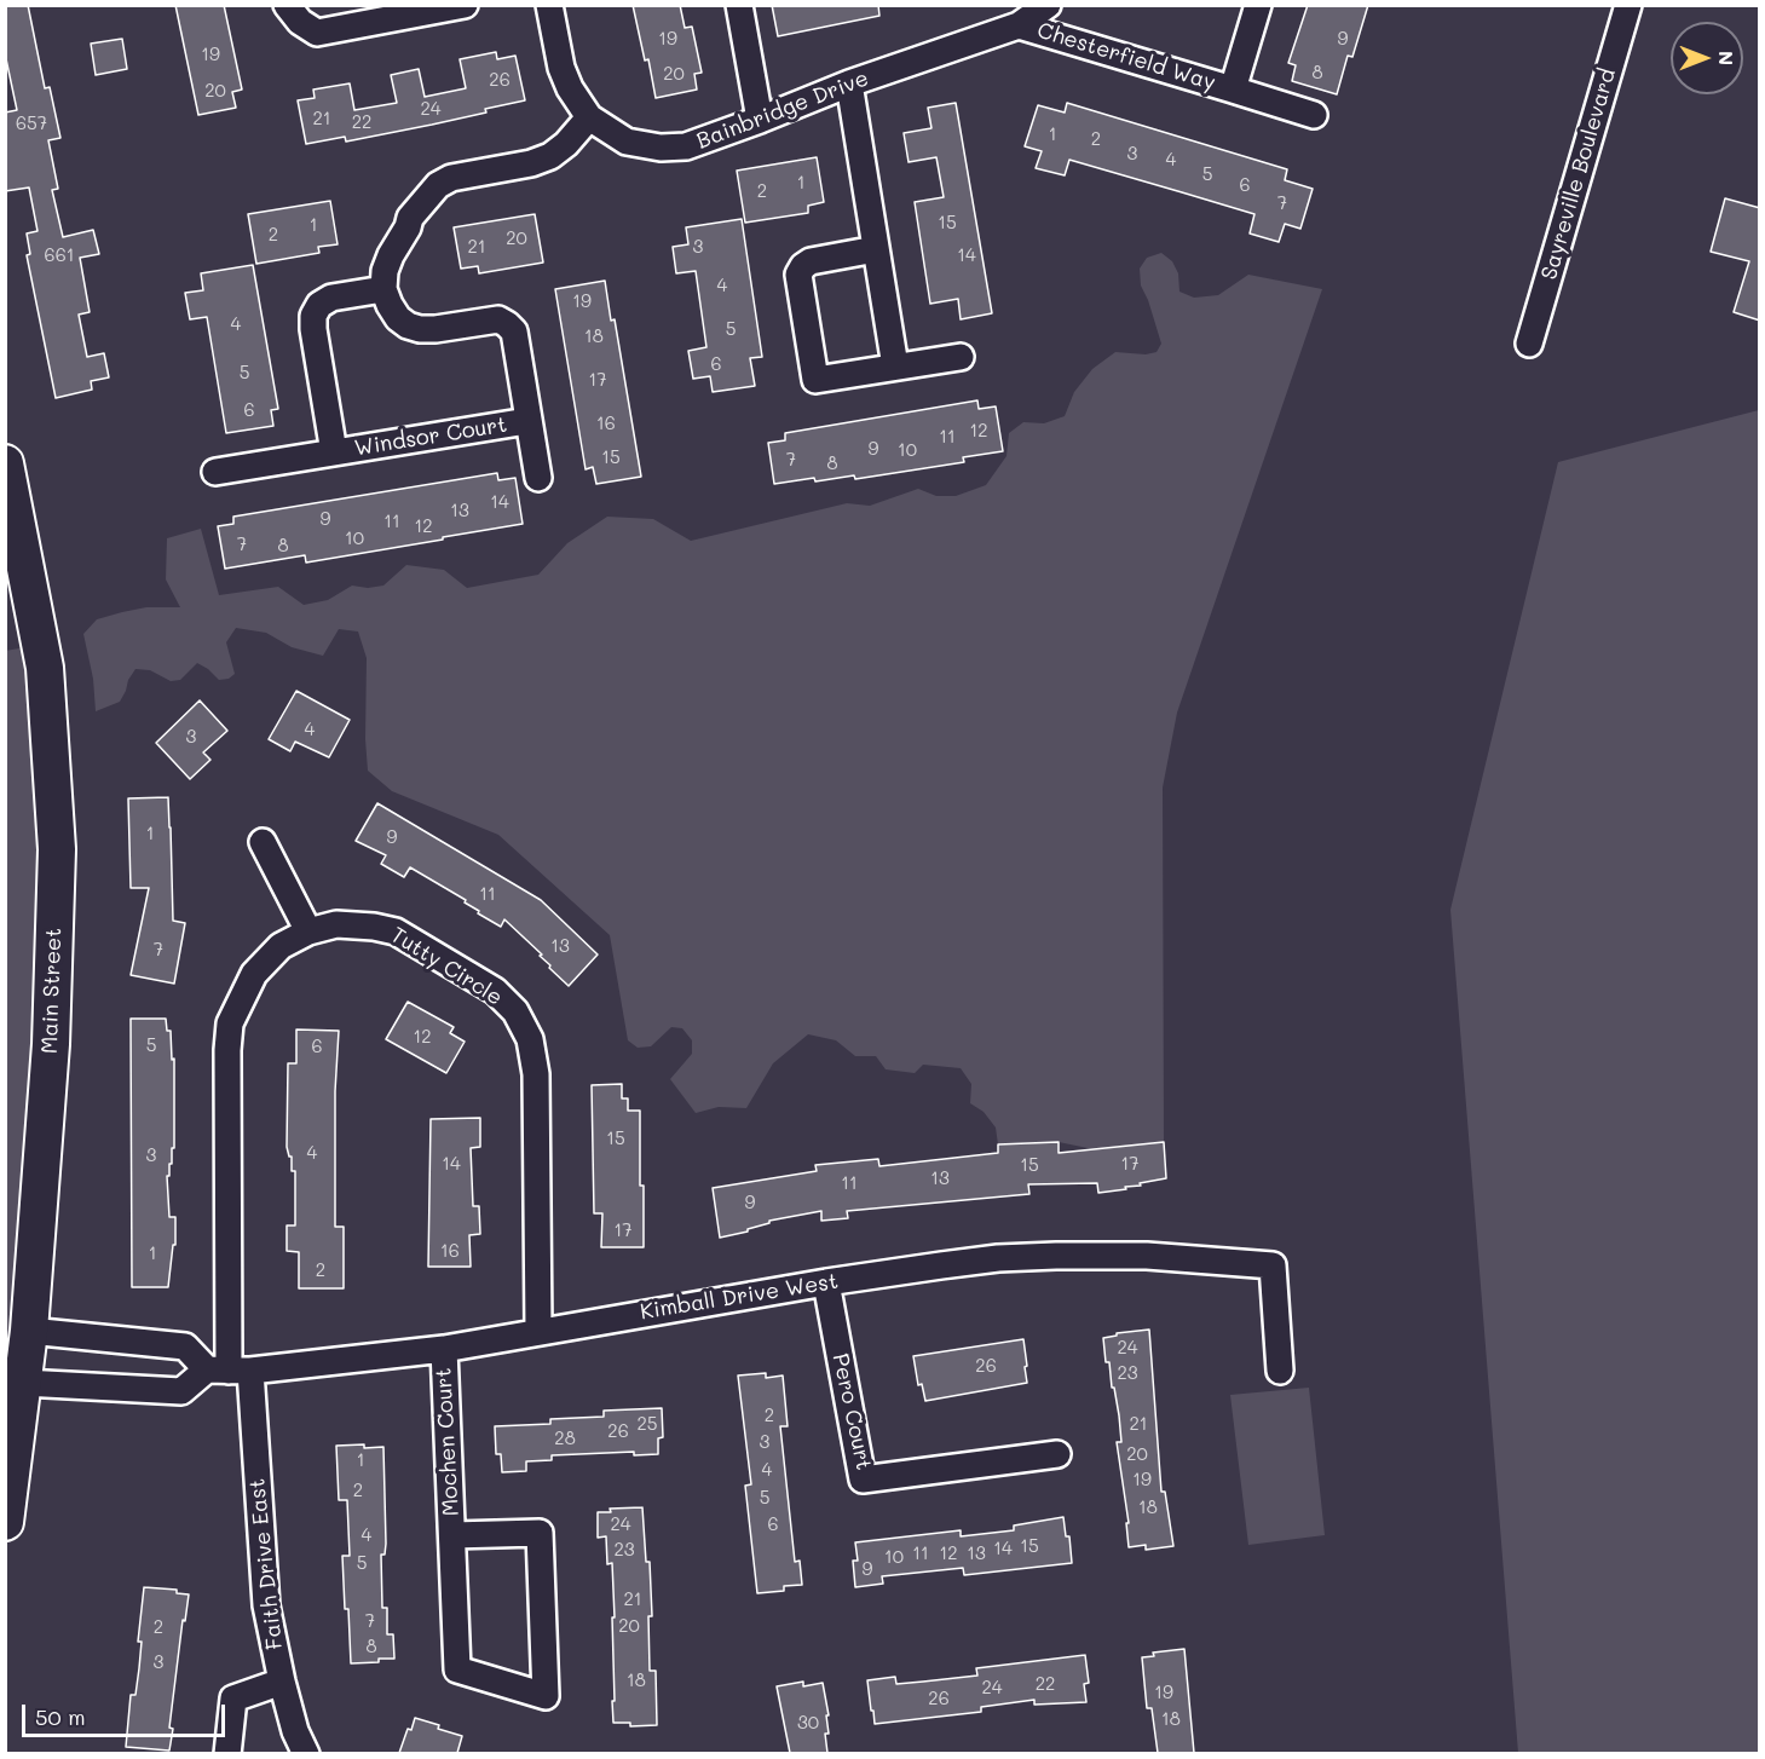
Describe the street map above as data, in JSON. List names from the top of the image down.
{
  "streets": {
    "main road": ["Main Street"],
    "street": [
      "Chesterfield Way",
      "Bainbridge Drive",
      "Sayreville Boulevard",
      "Windsor Court",
      "Tutty Circle",
      "Kimball Drive West",
      "Pero Court",
      "Mochen Court",
      "Faith Drive East"
    ]
  },
  "crossings": [
    ["Chesterfield Way", "Bainbridge Drive"],
    ["Tutty Circle", "Kimball Drive West"],
    ["Tutty Circle", "Faith Drive East"],
    ["Kimball Drive West", "Pero Court"],
    ["Kimball Drive West", "Mochen Court"],
    ["Kimball Drive West", "Faith Drive East"]
  ],
  "house_numbers": [
    "19",
    "9",
    "19",
    "8",
    "20",
    "26",
    "20",
    "24",
    "21",
    "22",
    "657",
    "1",
    "2",
    "3",
    "4",
    "5",
    "1",
    "6",
    "2",
    "7",
    "15",
    "1",
    "2",
    "20",
    "21",
    "3",
    "661",
    "14",
    "4",
    "19",
    "4",
    "5",
    "18",
    "6",
    "5",
    "17",
    "6",
    "16",
    "12",
    "11",
    "9",
    "10",
    "15",
    "7",
    "8",
    "14",
    "13",
    "9",
    "11",
    "12",
    "10",
    "7",
    "8",
    "4",
    "3",
    "1",
    "9",
    "11",
    "13",
    "7",
    "12",
    "5",
    "6",
    "15",
    "4",
    "3",
    "14",
    "17",
    "15",
    "13",
    "11",
    "9",
    "17",
    "16",
    "1",
    "2",
    "24",
    "26",
    "23",
    "2",
    "25",
    "21",
    "26",
    "28",
    "3",
    "20",
    "1",
    "4",
    "19",
    "2",
    "5",
    "18",
    "24",
    "6",
    "4",
    "15",
    "14",
    "23",
    "11",
    "12",
    "13",
    "10",
    "5",
    "9",
    "21",
    "7",
    "20",
    "2",
    "8",
    "3",
    "18",
    "22",
    "24",
    "19",
    "26",
    "18",
    "30"
  ],
  "scale_bar": "50 m",
  "north": "right"
}
